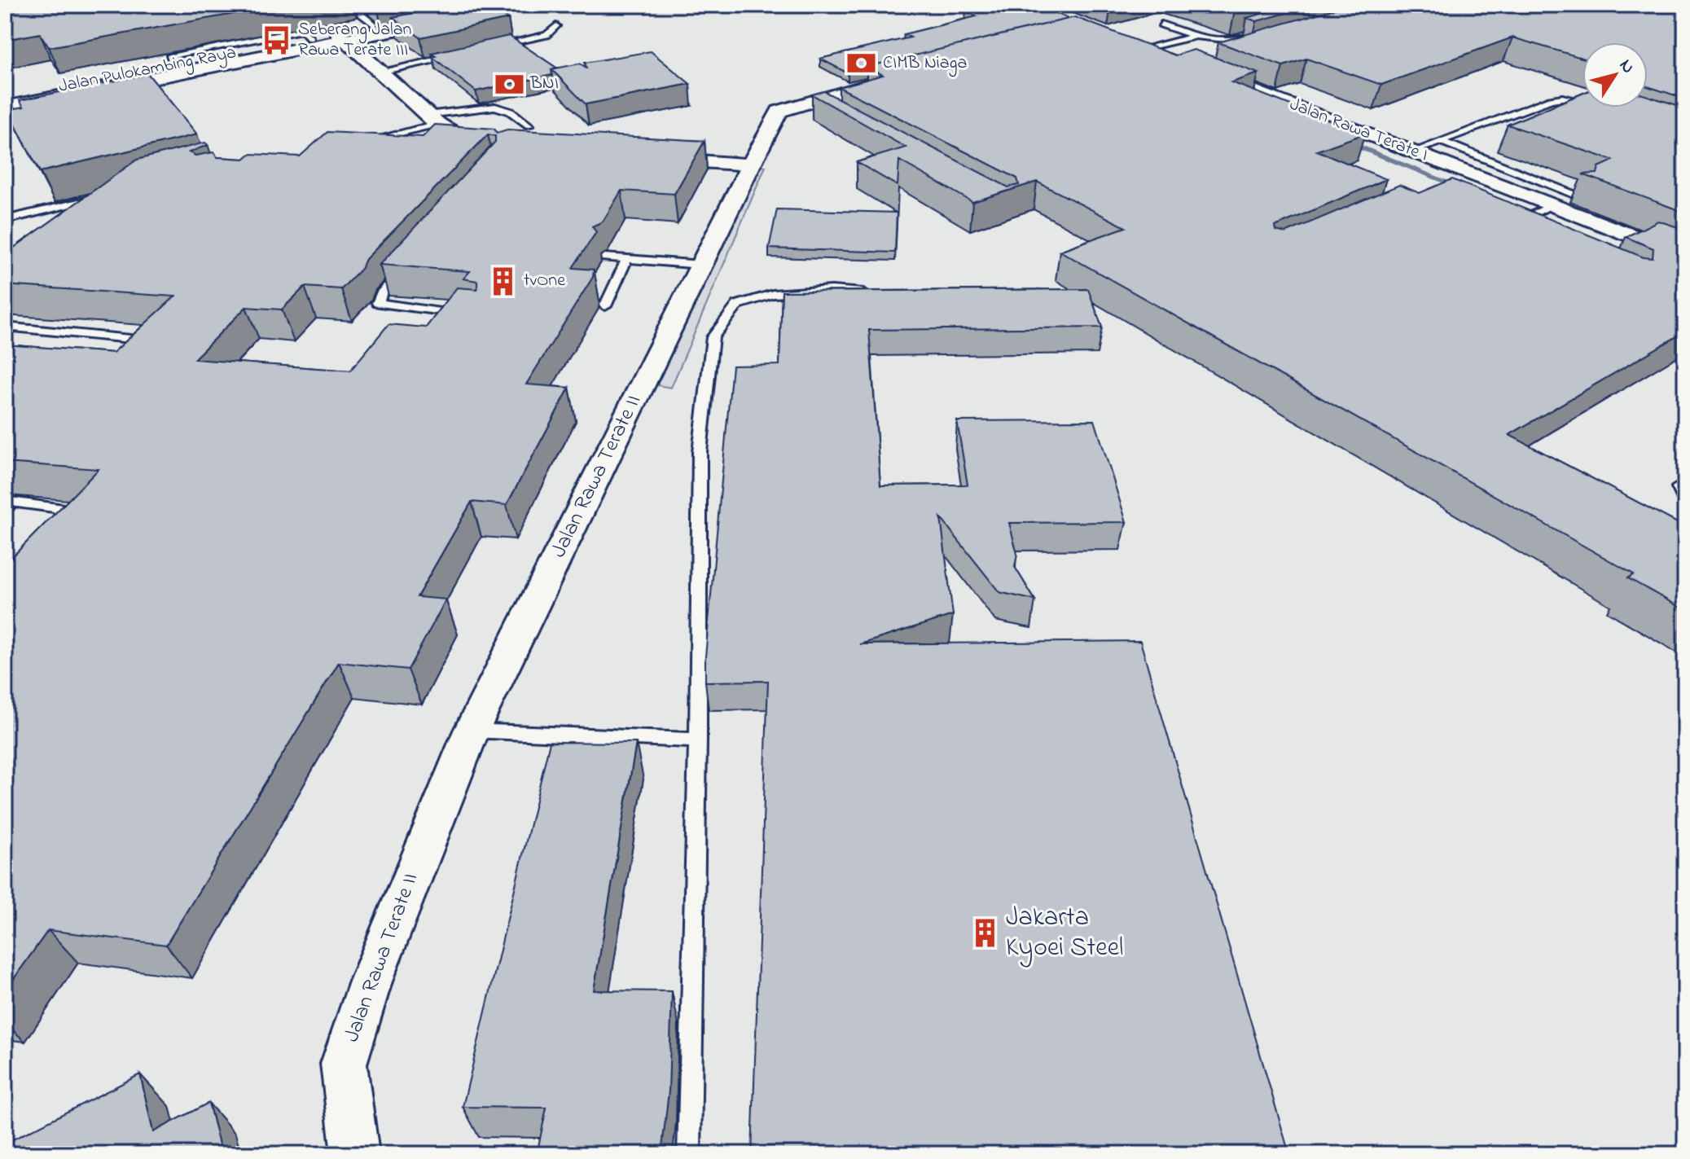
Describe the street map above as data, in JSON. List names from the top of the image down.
{
  "streets": {
    "street": ["Jalan Pulokambing Raya", "Jalan Rawa Terate I", "Jalan Rawa Terate II"]
  },
  "places": {
    "bus stop": ["Seberang Jalan Rawa Terate III"],
    "bank": ["CIMB Niaga", "BNI"],
    "building": ["tvOne", "Jakarta Kyoei Steel"]
  },
  "north": "top right"
}
